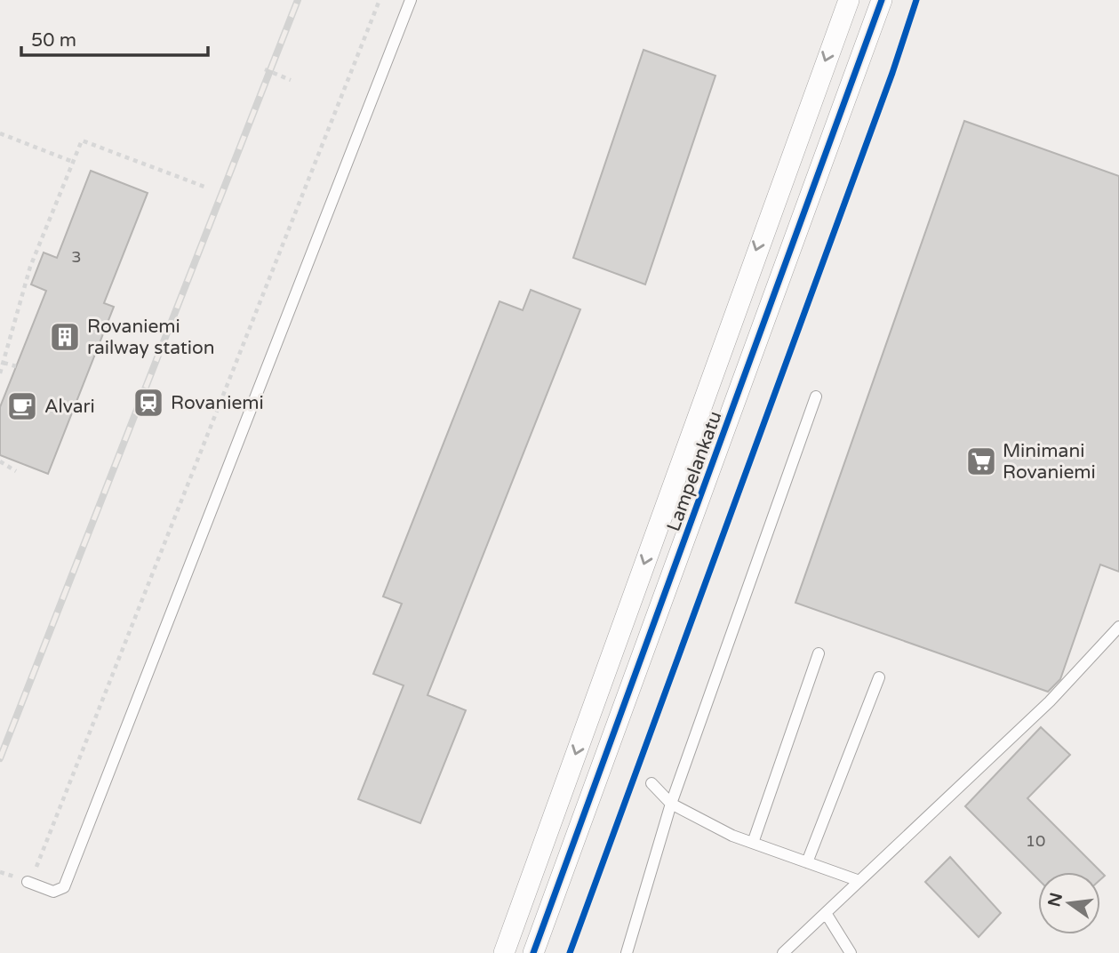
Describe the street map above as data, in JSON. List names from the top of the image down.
{
  "streets": {
    "street": ["Lampelankatu"]
  },
  "places": {
    "building": ["Rovaniemi railway station"],
    "station": ["Rovaniemi"],
    "cafe": ["Alvari"],
    "supermarket": ["Minimani Rovaniemi"]
  },
  "house_numbers": ["3", "10"],
  "scale_bar": "50 m",
  "north": "left"
}
